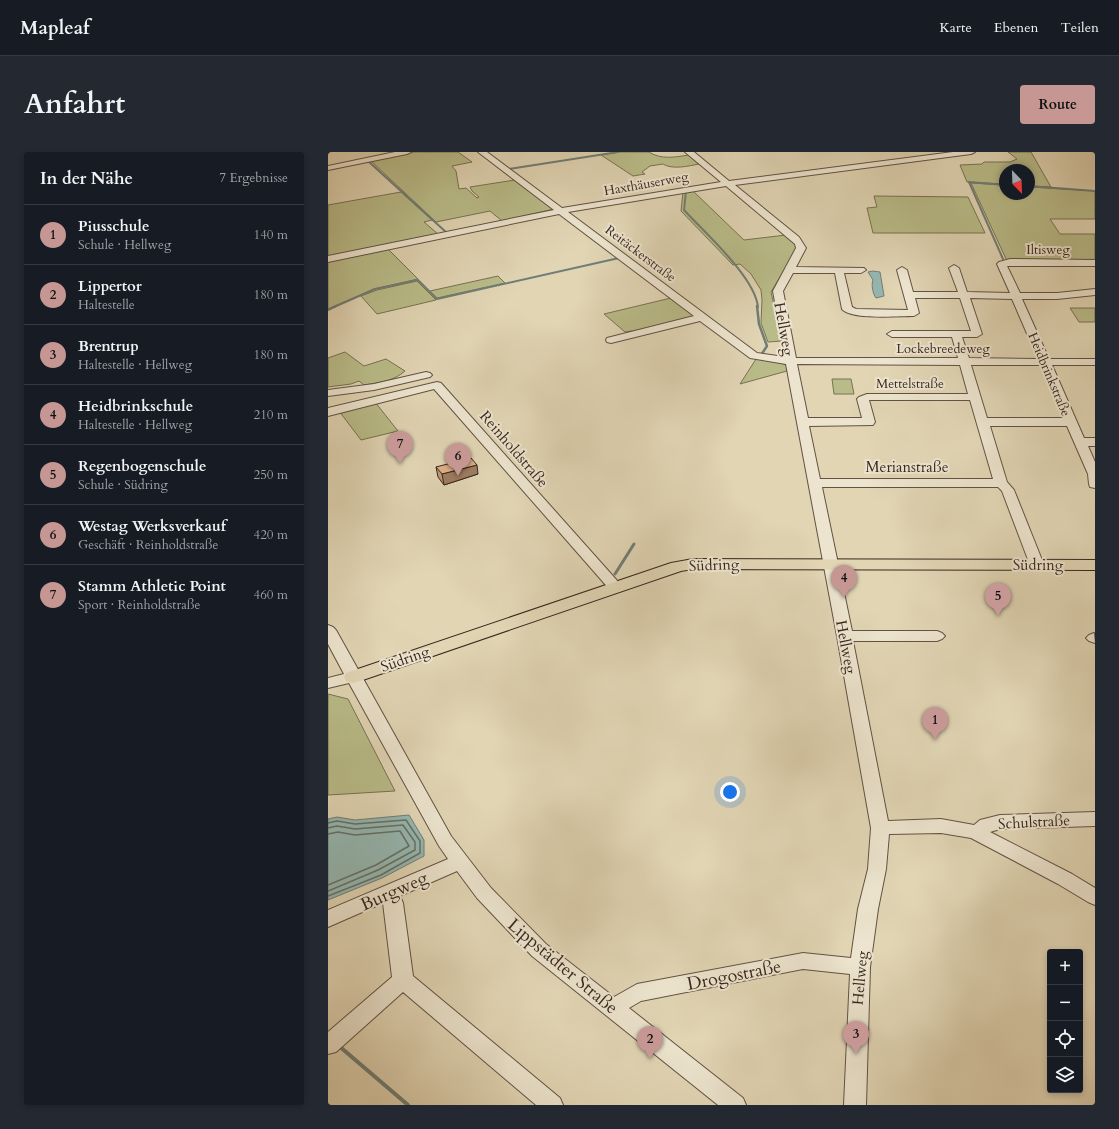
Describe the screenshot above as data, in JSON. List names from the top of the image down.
{
  "streets": {
    "main road": ["Südring"],
    "street": [
      "Haxthäuserweg",
      "Iltisweg",
      "Reitäckerstraße",
      "Hellweg",
      "Lockebreedeweg",
      "Heidbrinkstraße",
      "Mettelstraße",
      "Reinholdstraße",
      "Merianstraße",
      "Schulstraße",
      "Burgweg",
      "Lippstädter Straße",
      "Drogostraße"
    ]
  },
  "crossings": [
    ["Haxthäuserweg", "Reitäckerstraße"],
    ["Haxthäuserweg", "Hellweg"],
    ["Iltisweg", "Heidbrinkstraße"],
    ["Reitäckerstraße", "Hellweg"],
    ["Reitäckerstraße", "Lockebreedeweg"],
    ["Hellweg", "Lockebreedeweg"],
    ["Hellweg", "Mettelstraße"],
    ["Hellweg", "Merianstraße"],
    ["Hellweg", "Südring"],
    ["Hellweg", "Schulstraße"],
    ["Hellweg", "Drogostraße"],
    ["Lockebreedeweg", "Heidbrinkstraße"],
    ["Reinholdstraße", "Südring"],
    ["Südring", "Lippstädter Straße"],
    ["Burgweg", "Lippstädter Straße"],
    ["Lippstädter Straße", "Drogostraße"]
  ],
  "north": "bottom right",
  "page": {
    "header": "Mapleaf",
    "nav": ["Karte", "Ebenen", "Teilen"],
    "title": "Anfahrt",
    "buttons": "Route",
    "heading": ["In der Nähe", "7 Ergebnisse"],
    "list": [
      {
        "mark": "1",
        "name": "Piusschule",
        "note": "Schule · Hellweg",
        "value": "140 m"
      },
      {
        "mark": "2",
        "name": "Lippertor",
        "note": "Haltestelle",
        "value": "180 m"
      },
      {
        "mark": "3",
        "name": "Brentrup",
        "note": "Haltestelle · Hellweg",
        "value": "180 m"
      },
      {
        "mark": "4",
        "name": "Heidbrinkschule",
        "note": "Haltestelle · Hellweg",
        "value": "210 m"
      },
      {
        "mark": "5",
        "name": "Regenbogenschule",
        "note": "Schule · Südring",
        "value": "250 m"
      },
      {
        "mark": "6",
        "name": "Westag Werksverkauf",
        "note": "Geschäft · Reinholdstraße",
        "value": "420 m"
      },
      {
        "mark": "7",
        "name": "Stamm Athletic Point",
        "note": "Sport · Reinholdstraße",
        "value": "460 m"
      }
    ],
    "pins": [
      "7",
      "6",
      "4",
      "5",
      "1",
      "3",
      "2"
    ],
    "map_buttons": ["+", "−"]
  }
}
